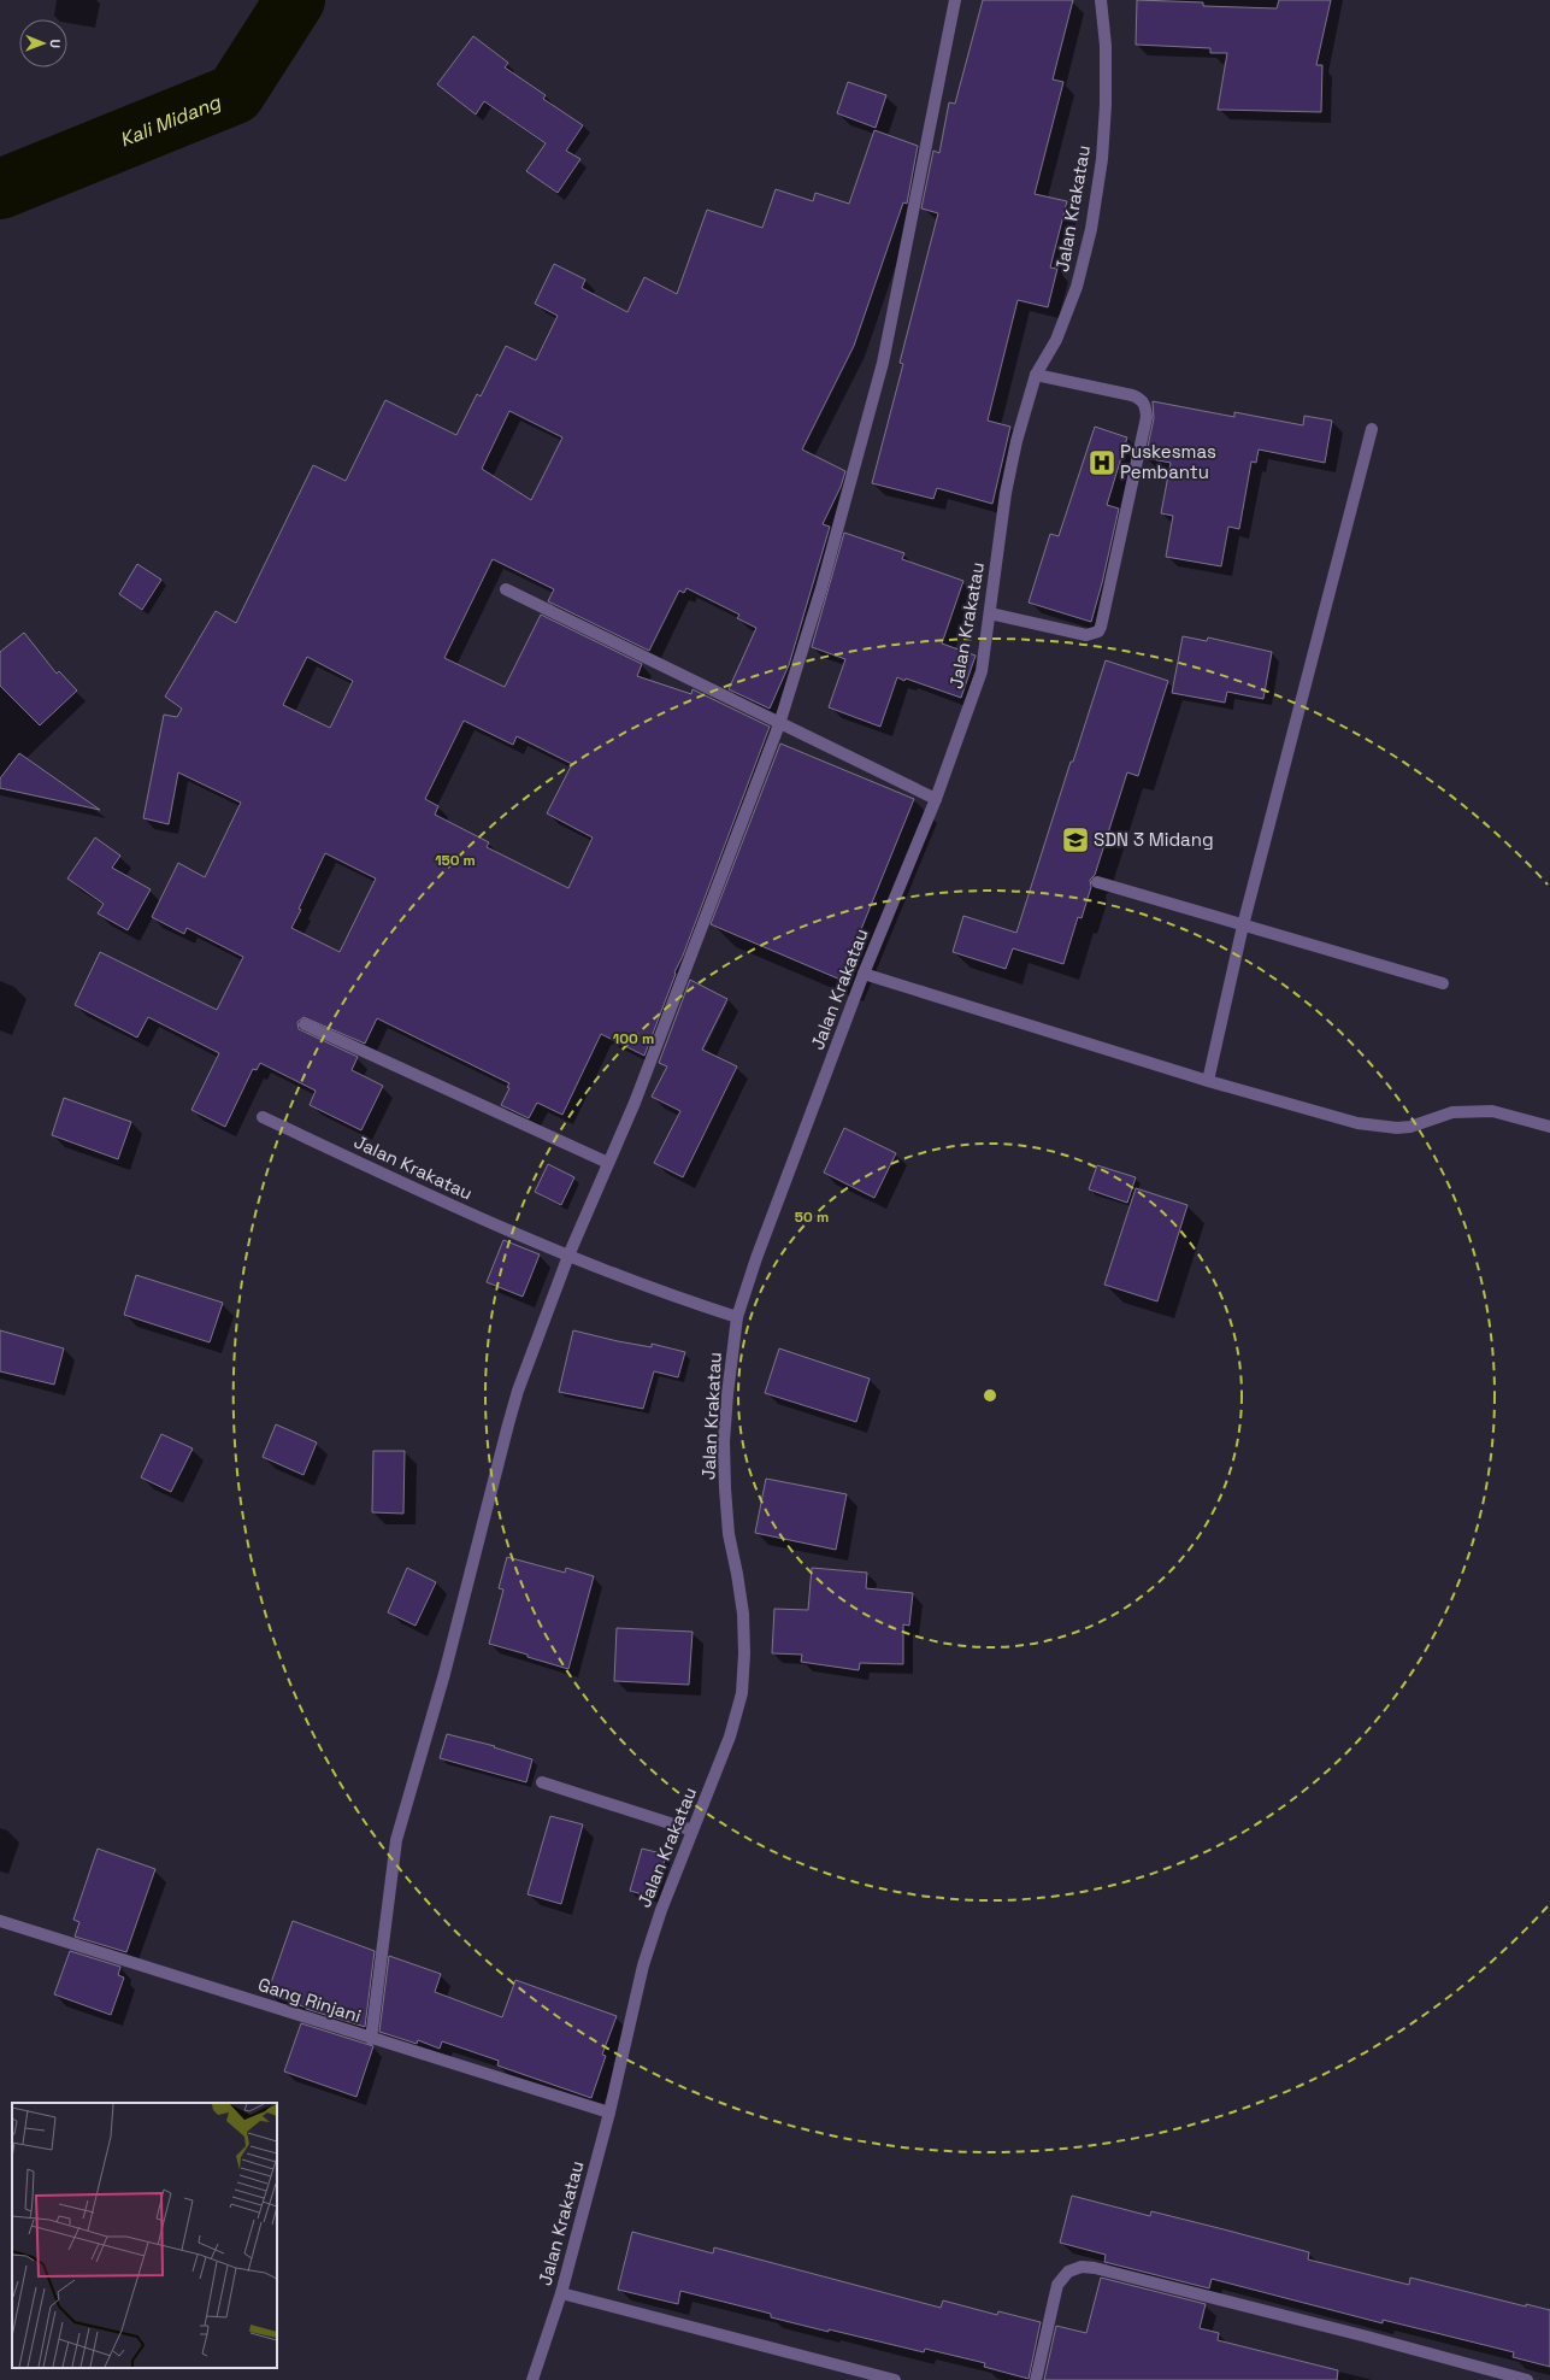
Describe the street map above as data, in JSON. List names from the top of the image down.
{
  "streets": {
    "street": ["Jalan Krakatau", "Gang Rinjani"]
  },
  "crossings": [
    ["Jalan Krakatau", "Gang Rinjani"]
  ],
  "water": ["Kali Midang"],
  "places": {
    "hospital": ["Puskesmas Pembantu"],
    "school or university": ["SDN 3 Midang"]
  },
  "north": "right",
  "rings": ["150 m", "100 m", "50 m"]
}
